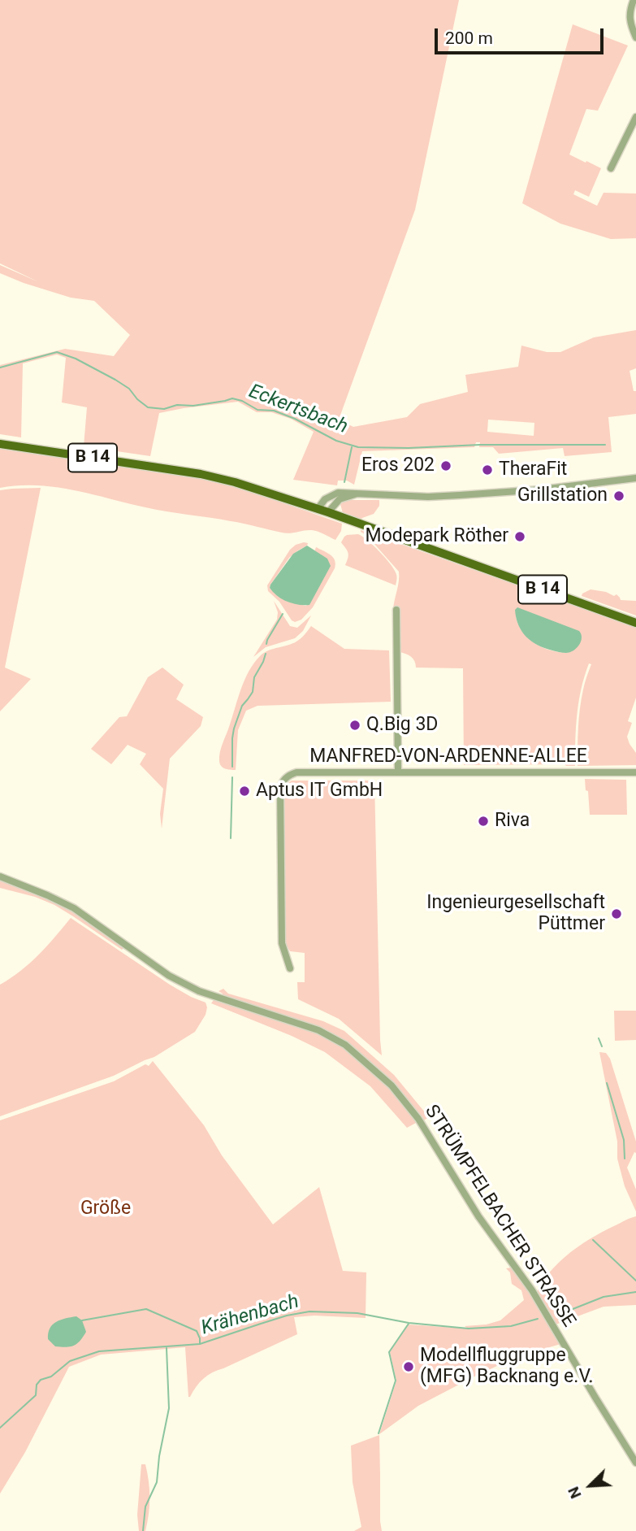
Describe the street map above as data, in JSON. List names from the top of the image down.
{
  "streets": {
    "main road": ["B 14"],
    "street": ["MANFRED-VON-ARDENNE-ALLEE", "STRÜMPFELBACHER STRASSE"]
  },
  "water": ["Eckertsbach", "Krähenbach"],
  "parks": ["Größe"],
  "places": [
    "Eros 202",
    "TheraFit",
    "Grillstation",
    "Modepark Röther",
    "Q.Big 3D",
    "Aptus IT GmbH",
    "Riva",
    "Ingenieurgesellschaft Püttmer",
    "Modellfluggruppe (MFG) Backnang e.V."
  ],
  "scale_bar": "200 m",
  "north": "bottom left"
}
